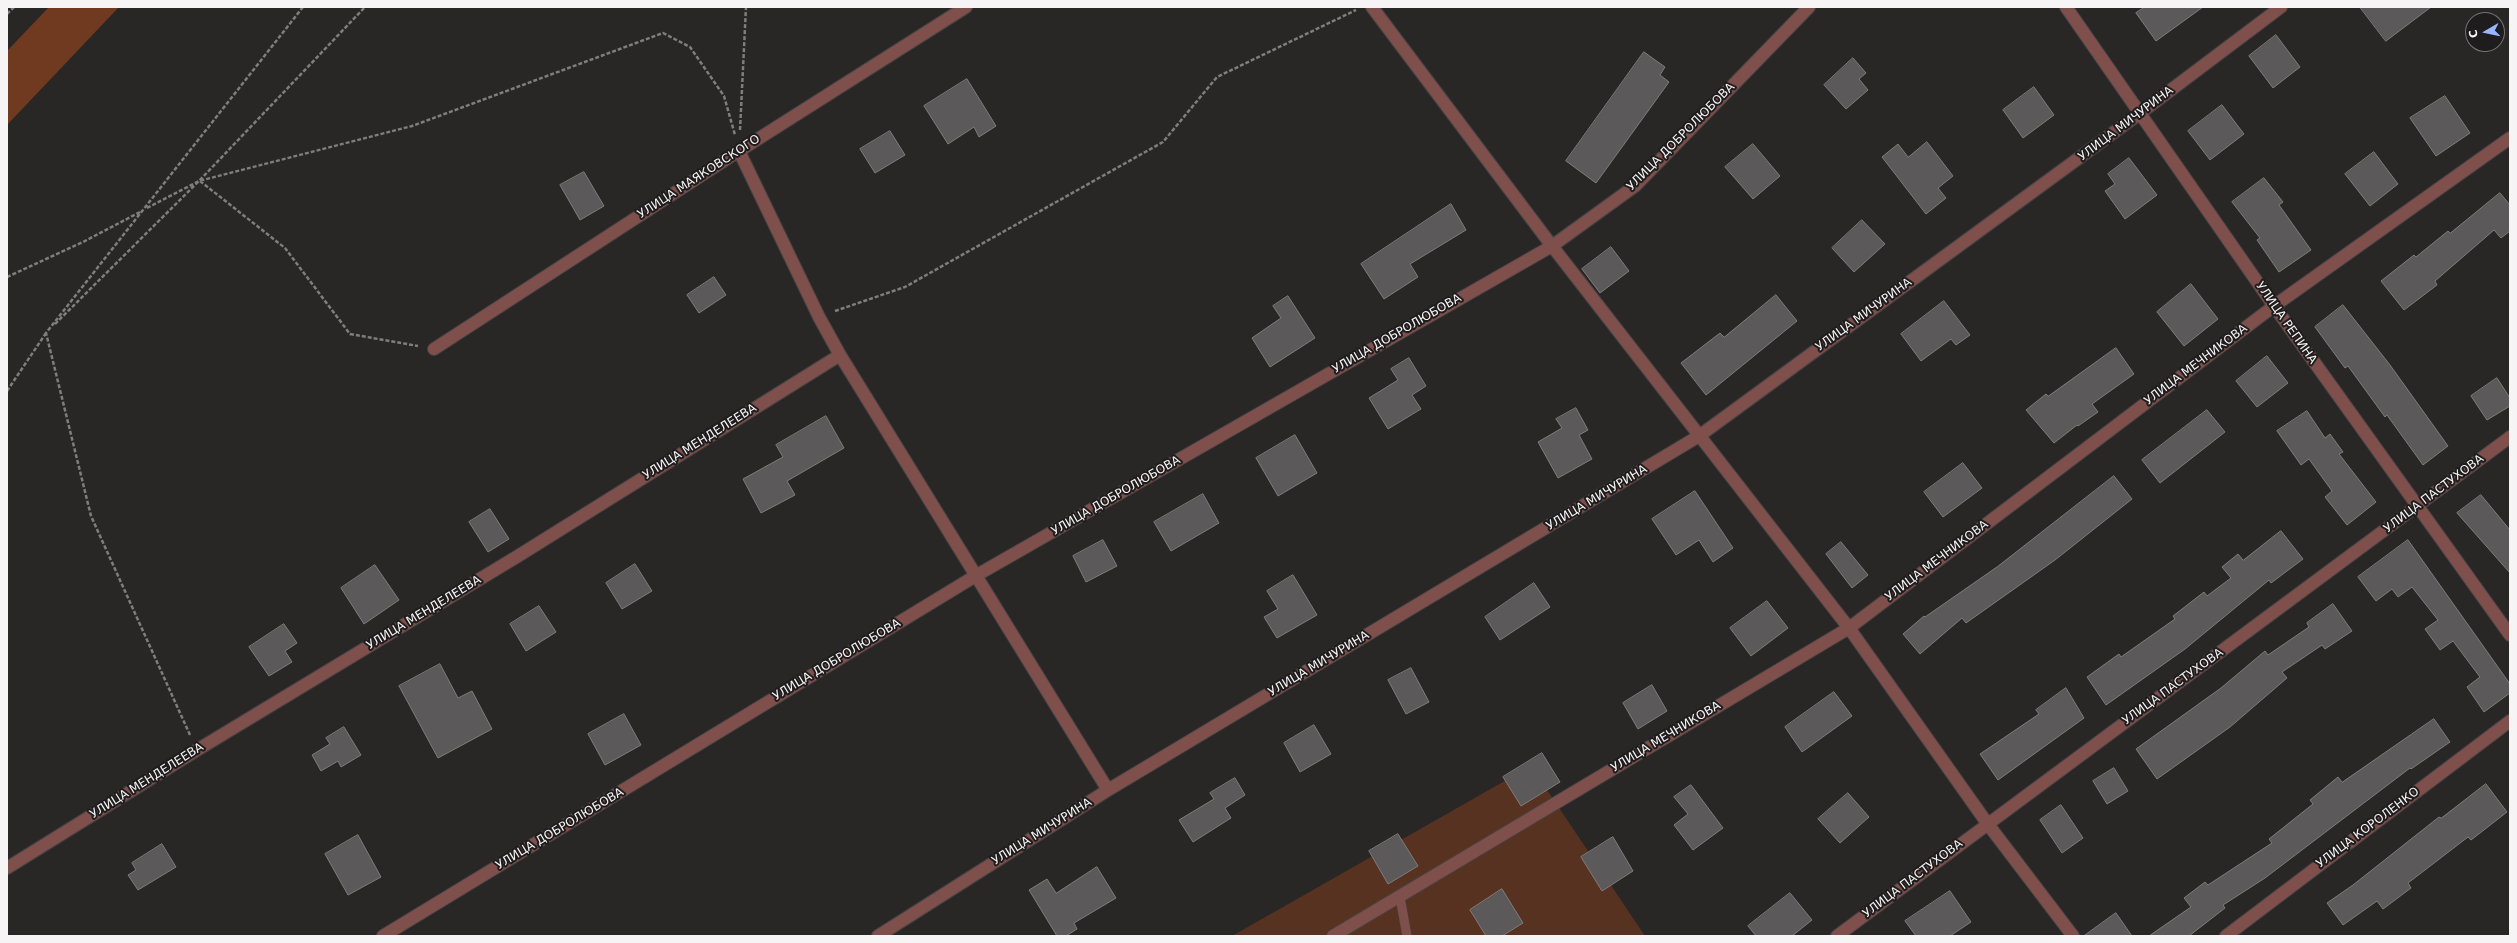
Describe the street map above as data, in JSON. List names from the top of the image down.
{
  "streets": {
    "street": [
      "УЛИЦА МИЧУРИНА",
      "УЛИЦА ДОБРОЛЮБОВА",
      "УЛИЦА МАЯКОВСКОГО",
      "УЛИЦА РЕПИНА",
      "УЛИЦА МЕЧНИКОВА",
      "УЛИЦА МЕНДЕЛЕЕВА",
      "УЛИЦА ПАСТУХОВА",
      "УЛИЦА КОРОЛЕНКО"
    ]
  },
  "crossings": [
    ["УЛИЦА МИЧУРИНА", "УЛИЦА РЕПИНА"],
    ["УЛИЦА РЕПИНА", "УЛИЦА МЕЧНИКОВА"],
    ["УЛИЦА РЕПИНА", "УЛИЦА ПАСТУХОВА"]
  ],
  "north": "left"
}
